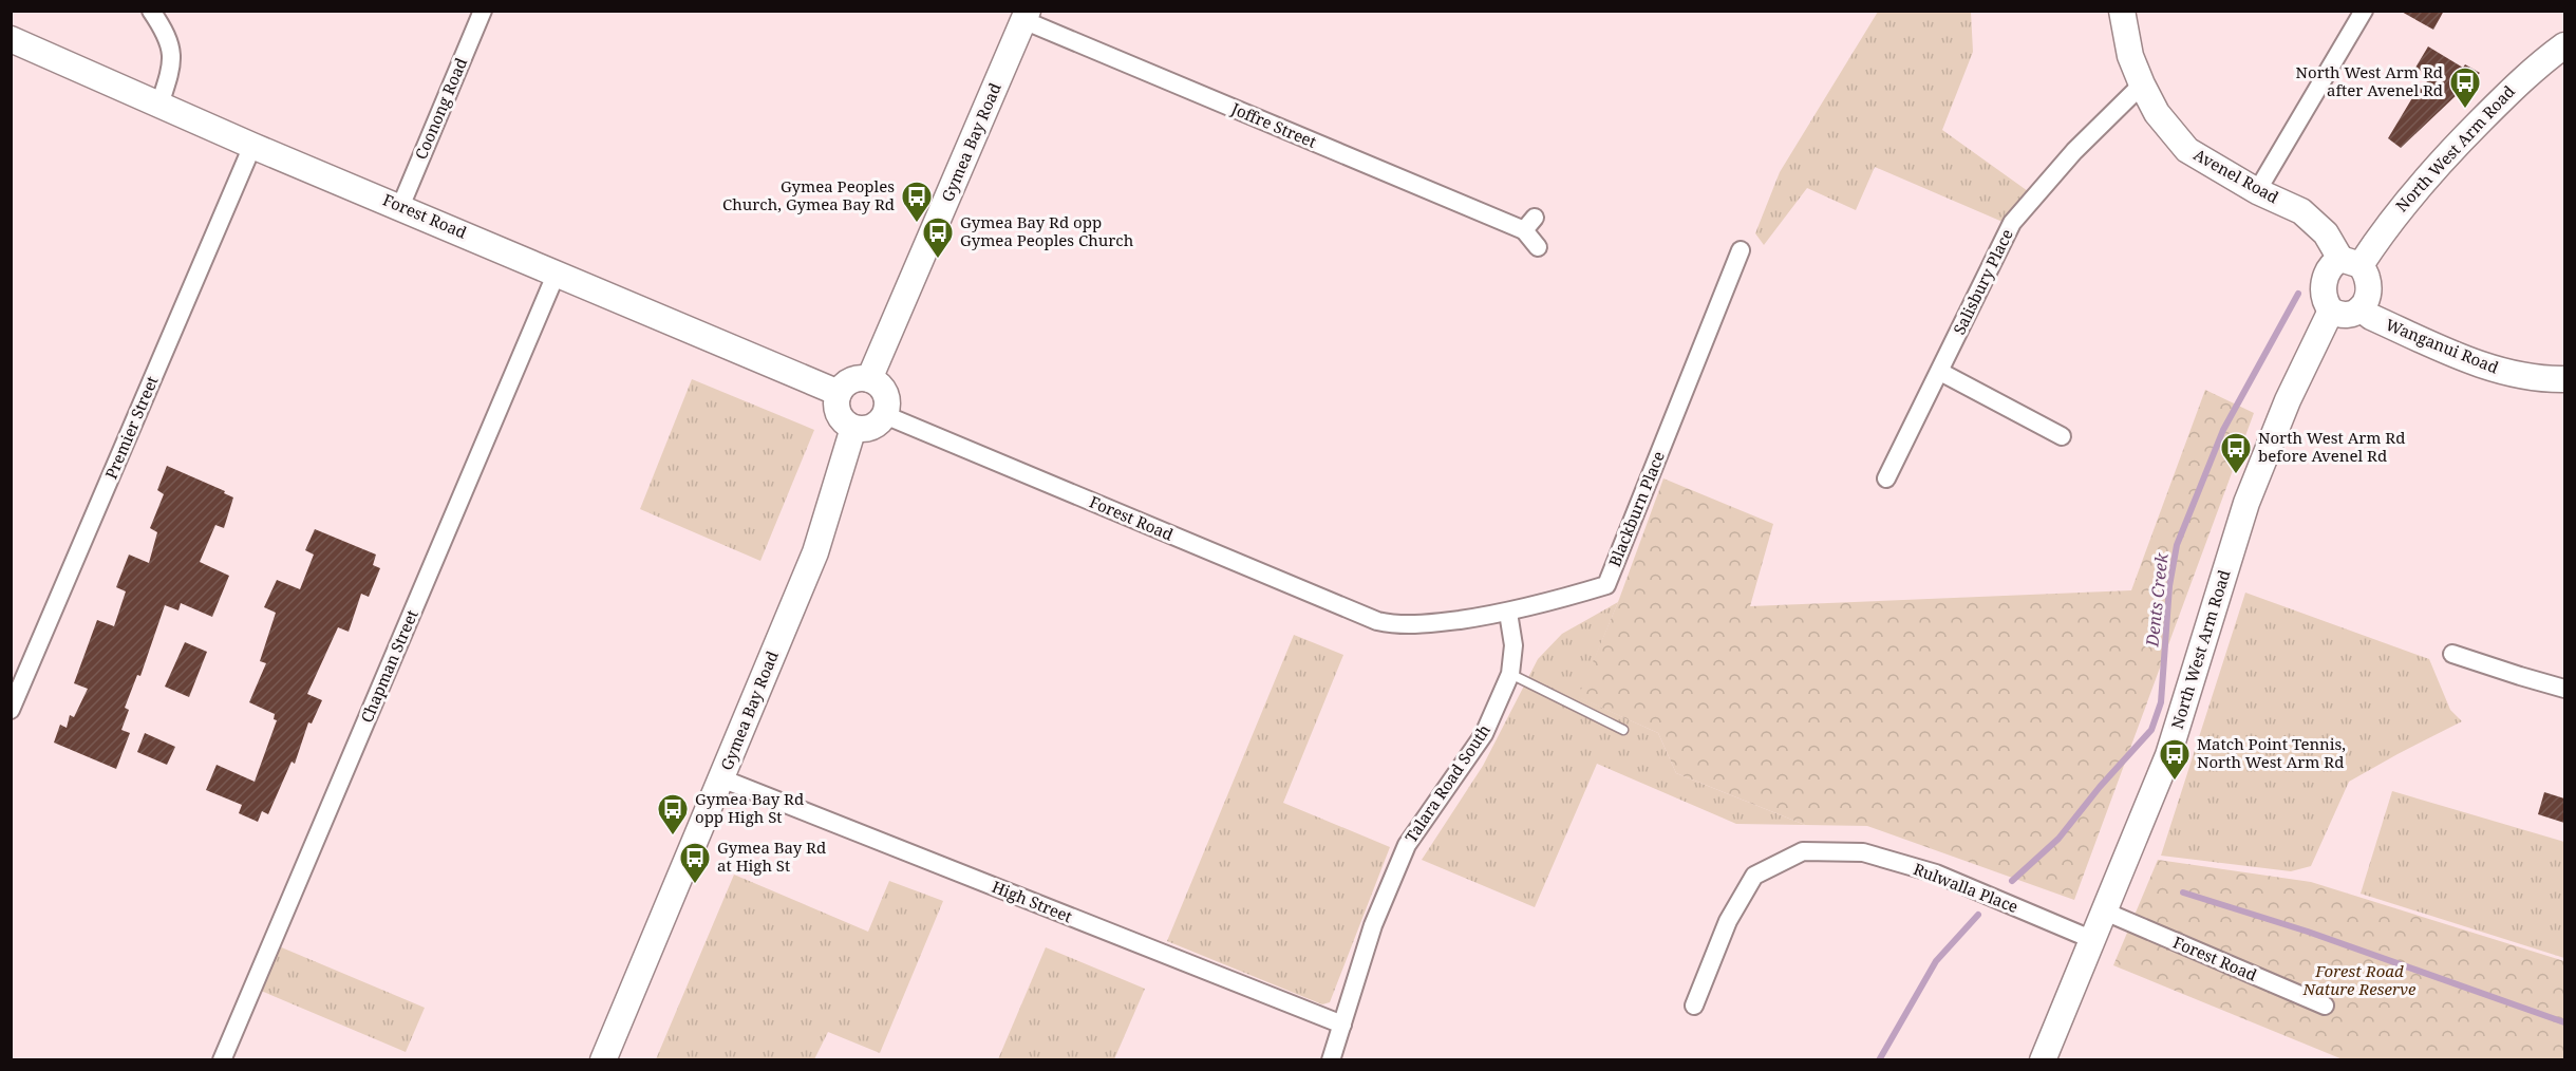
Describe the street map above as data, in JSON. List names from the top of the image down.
{
  "streets": {
    "street": [
      "Coonong Road",
      "Joffre Street",
      "Gymea Bay Road",
      "North West Arm Road",
      "Avenel Road",
      "Forest Road",
      "Salisbury Place",
      "Wanganui Road",
      "Premier Street",
      "Blackburn Place",
      "Chapman Street",
      "Talara Road South",
      "Rulwalla Place",
      "High Street"
    ]
  },
  "crossings": [
    ["Coonong Road", "Forest Road"],
    ["Joffre Street", "Gymea Bay Road"],
    ["Gymea Bay Road", "Forest Road"],
    ["Gymea Bay Road", "High Street"],
    ["North West Arm Road", "Avenel Road"],
    ["North West Arm Road", "Forest Road"],
    ["North West Arm Road", "Wanganui Road"],
    ["North West Arm Road", "Rulwalla Place"],
    ["Avenel Road", "Salisbury Place"],
    ["Avenel Road", "Wanganui Road"],
    ["Forest Road", "Premier Street"],
    ["Forest Road", "Blackburn Place"],
    ["Forest Road", "Chapman Street"],
    ["Blackburn Place", "Talara Road South"],
    ["Talara Road South", "High Street"]
  ],
  "water": ["Dents Creek"],
  "parks": ["Forest Road Nature Reserve"],
  "places": {
    "bus stop": [
      "North West Arm Rd after Avenel Rd",
      "Gymea Peoples Church, Gymea Bay Rd",
      "Gymea Bay Rd opp Gymea Peoples Church",
      "North West Arm Rd before Avenel Rd",
      "Match Point Tennis, North West Arm Rd",
      "Gymea Bay Rd opp High St",
      "Gymea Bay Rd at High St"
    ]
  }
}
